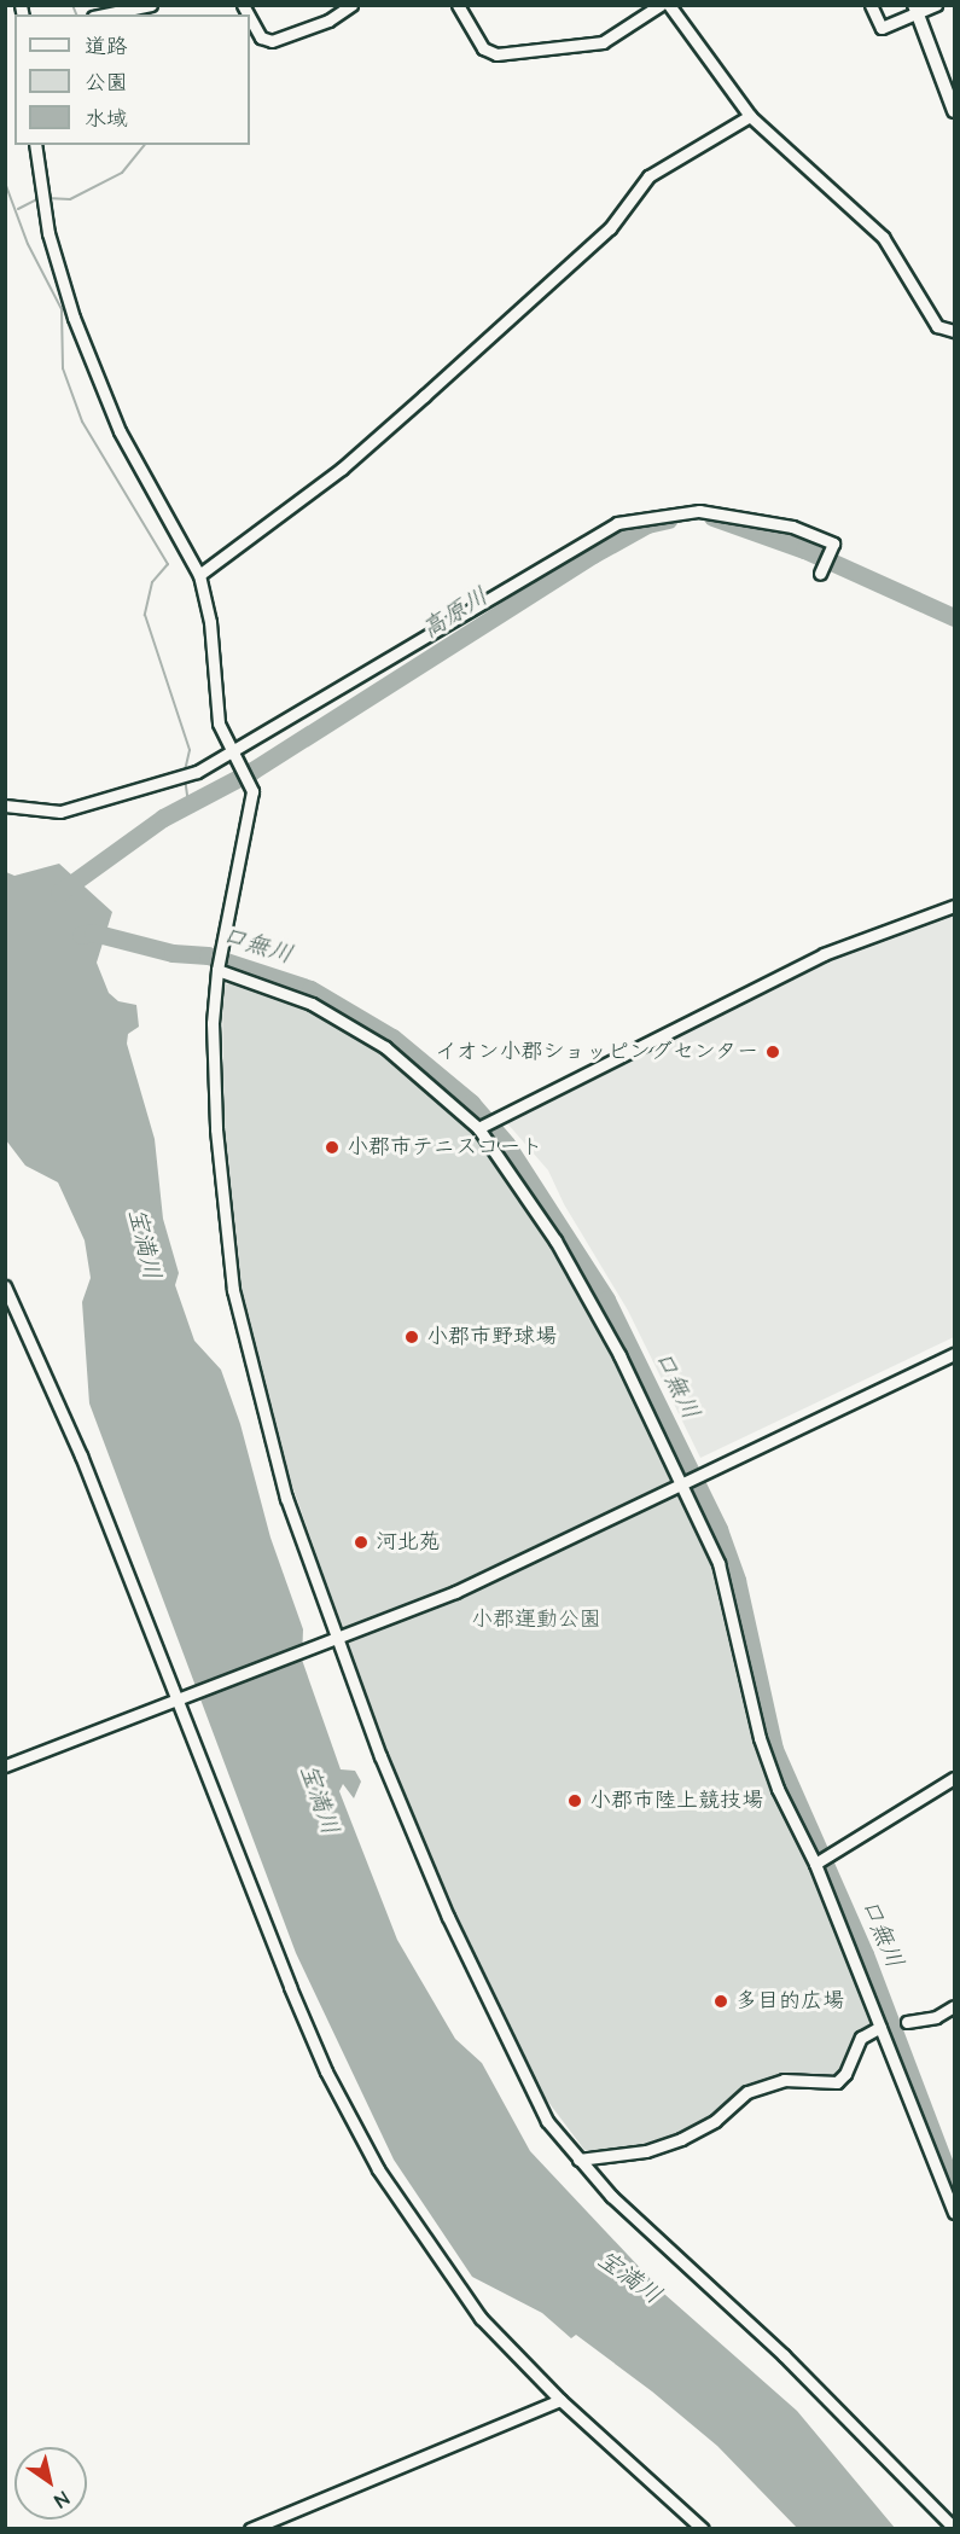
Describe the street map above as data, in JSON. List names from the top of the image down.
{
  "water": ["高原川", "口無川", "宝満川"],
  "parks": ["小郡運動公園"],
  "places": [
    "イオン小郡ショッピングセンター",
    "小郡市テニスコート",
    "小郡市野球場",
    "河北苑",
    "小郡市陸上競技場",
    "多目的広場"
  ],
  "legend": ["道路", "公園", "水域"],
  "north": "bottom right"
}
